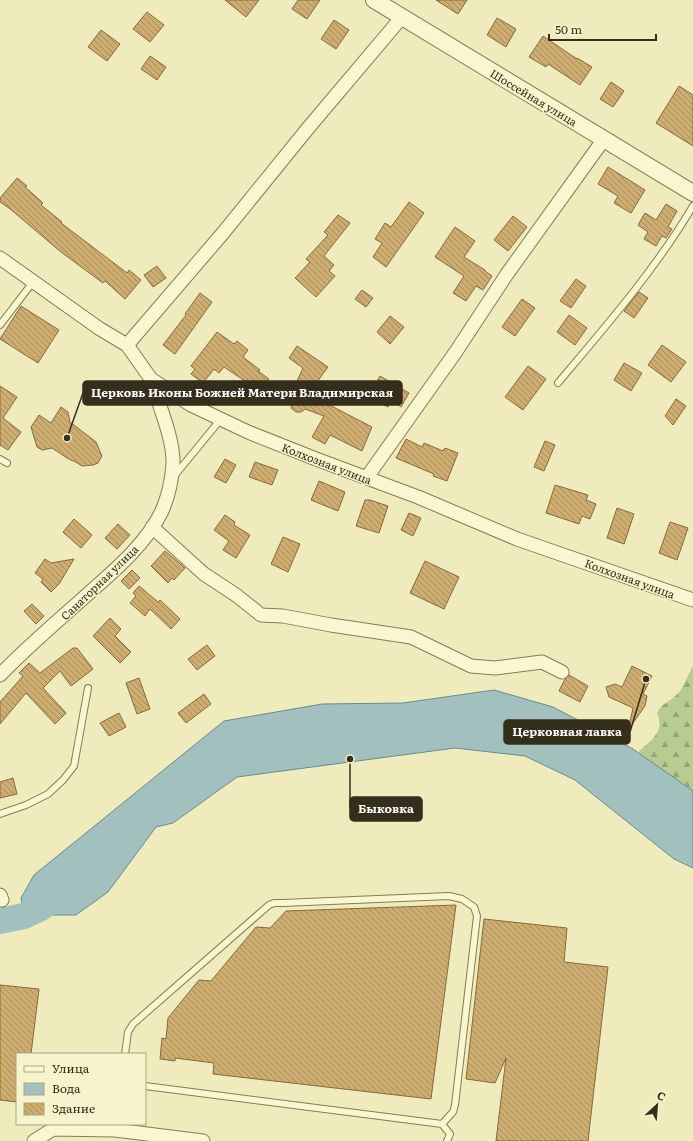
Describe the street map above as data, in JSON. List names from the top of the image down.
{
  "streets": {
    "street": ["Шоссейная улица", "Колхозная улица", "Санаторная улица"]
  },
  "crossings": [
    ["Колхозная улица", "Санаторная улица"]
  ],
  "places": ["Церковь Иконы Божией Матери Владимирская", "Церковная лавка", "Быковка"],
  "legend": ["Улица", "Вода", "Здание"],
  "scale_bar": "50 m",
  "north": "top right"
}
